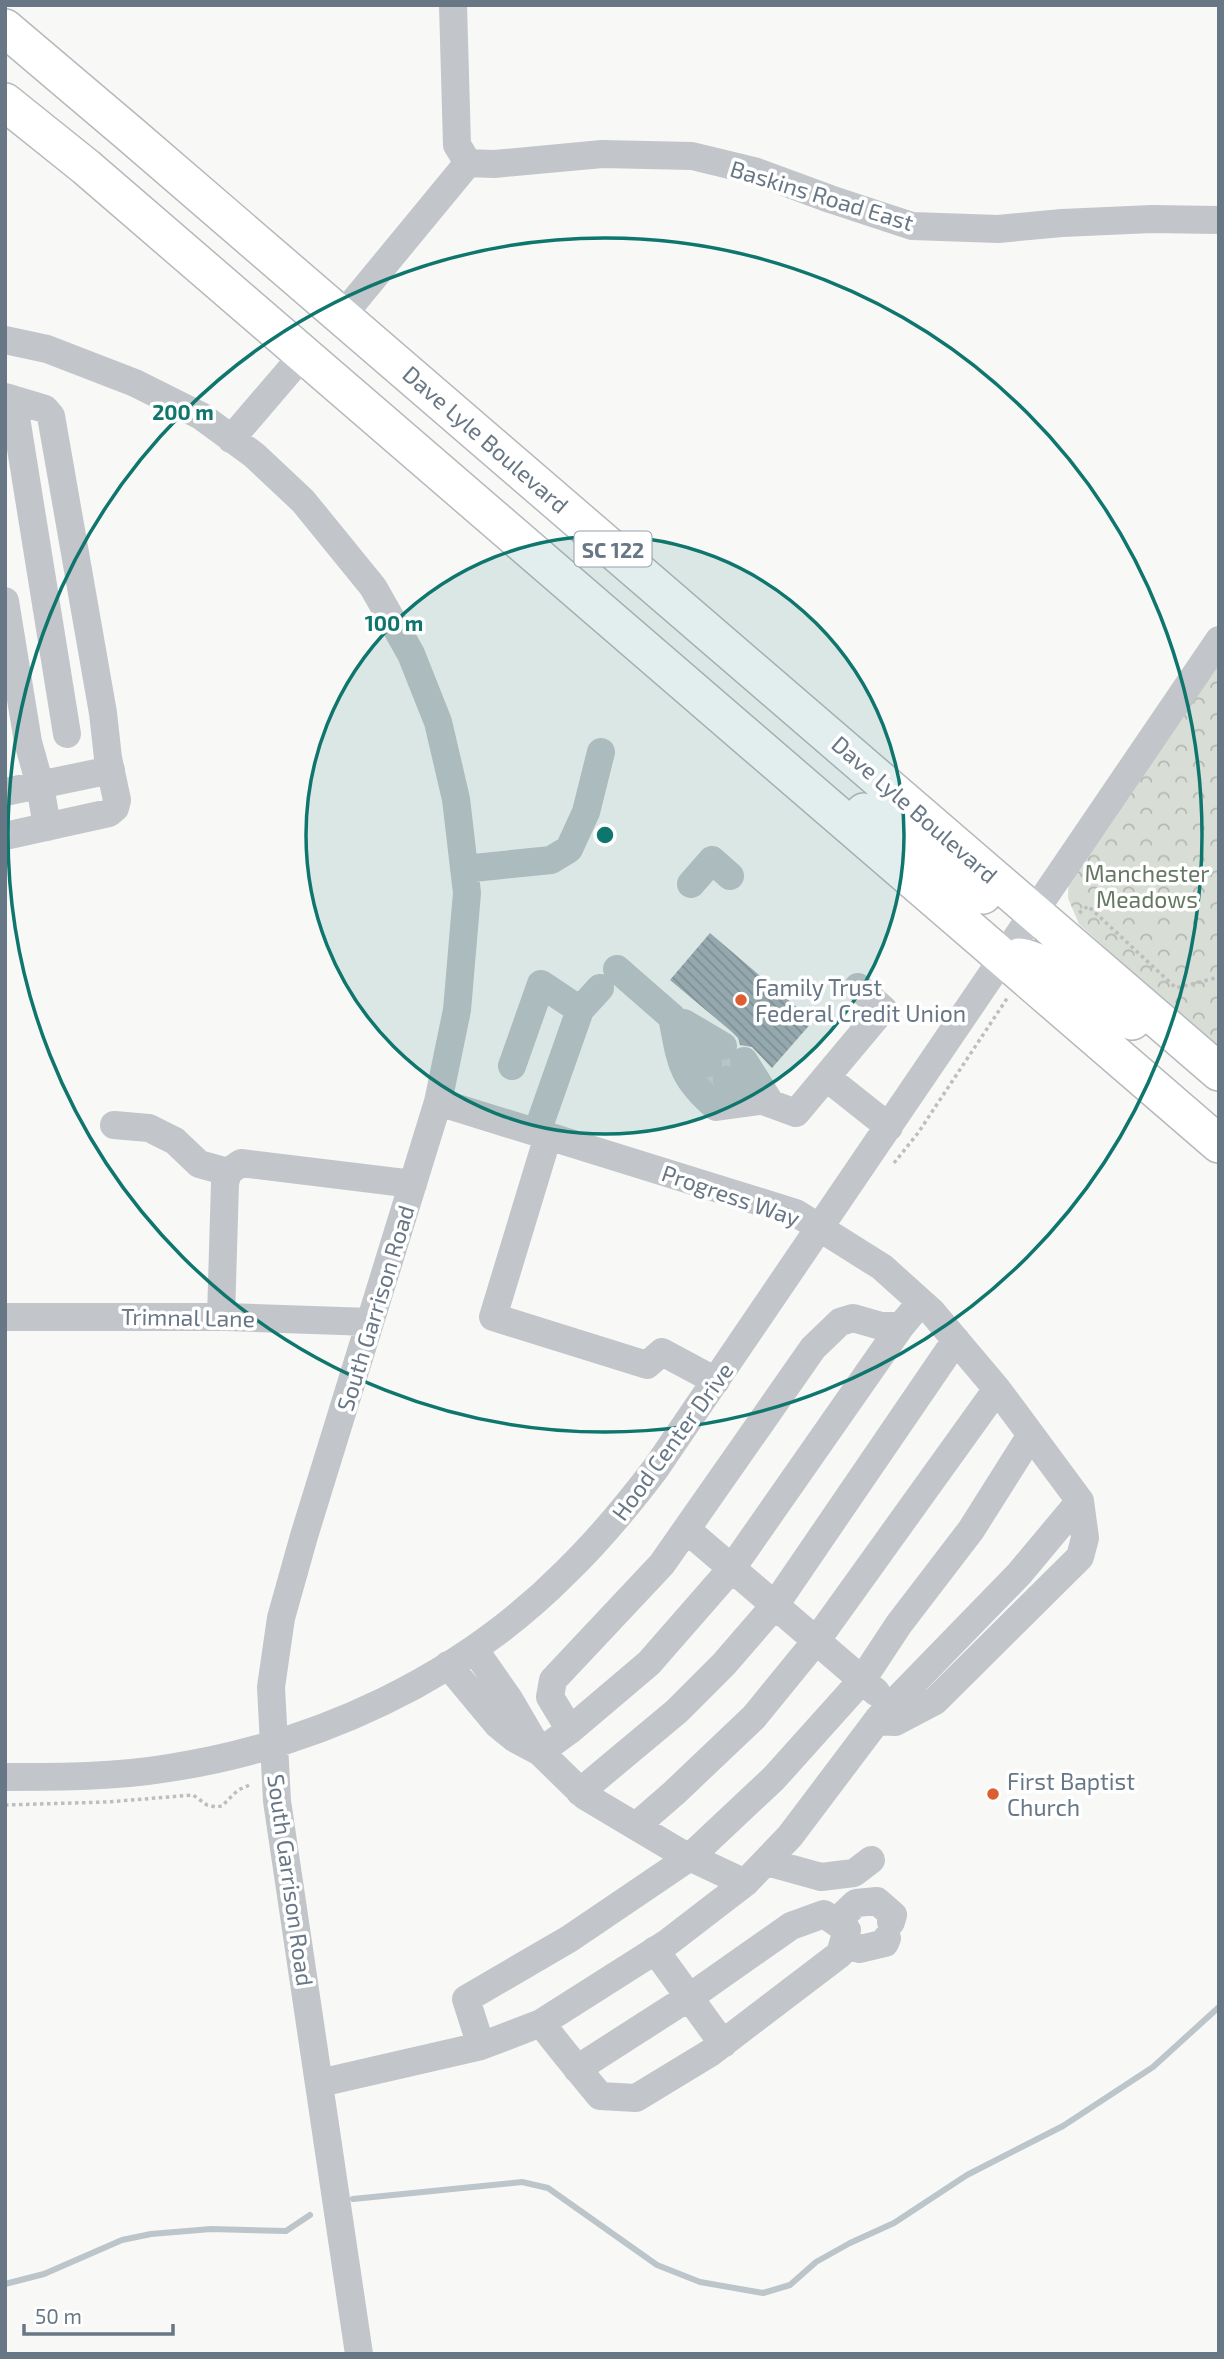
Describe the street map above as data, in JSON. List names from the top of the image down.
{
  "streets": {
    "main road": ["Dave Lyle Boulevard", "SC 122"],
    "street": [
      "Baskins Road East",
      "Progress Way",
      "South Garrison Road",
      "Trimnal Lane",
      "Hood Center Drive"
    ]
  },
  "crossings": [
    ["Dave Lyle Boulevard", "Hood Center Drive"],
    ["Progress Way", "South Garrison Road"],
    ["Progress Way", "Hood Center Drive"],
    ["South Garrison Road", "Trimnal Lane"],
    ["South Garrison Road", "Hood Center Drive"]
  ],
  "parks": ["Manchester Meadows"],
  "places": ["Family Trust Federal Credit Union", "First Baptist Church"],
  "scale_bar": "50 m",
  "rings": ["200 m", "100 m"]
}
